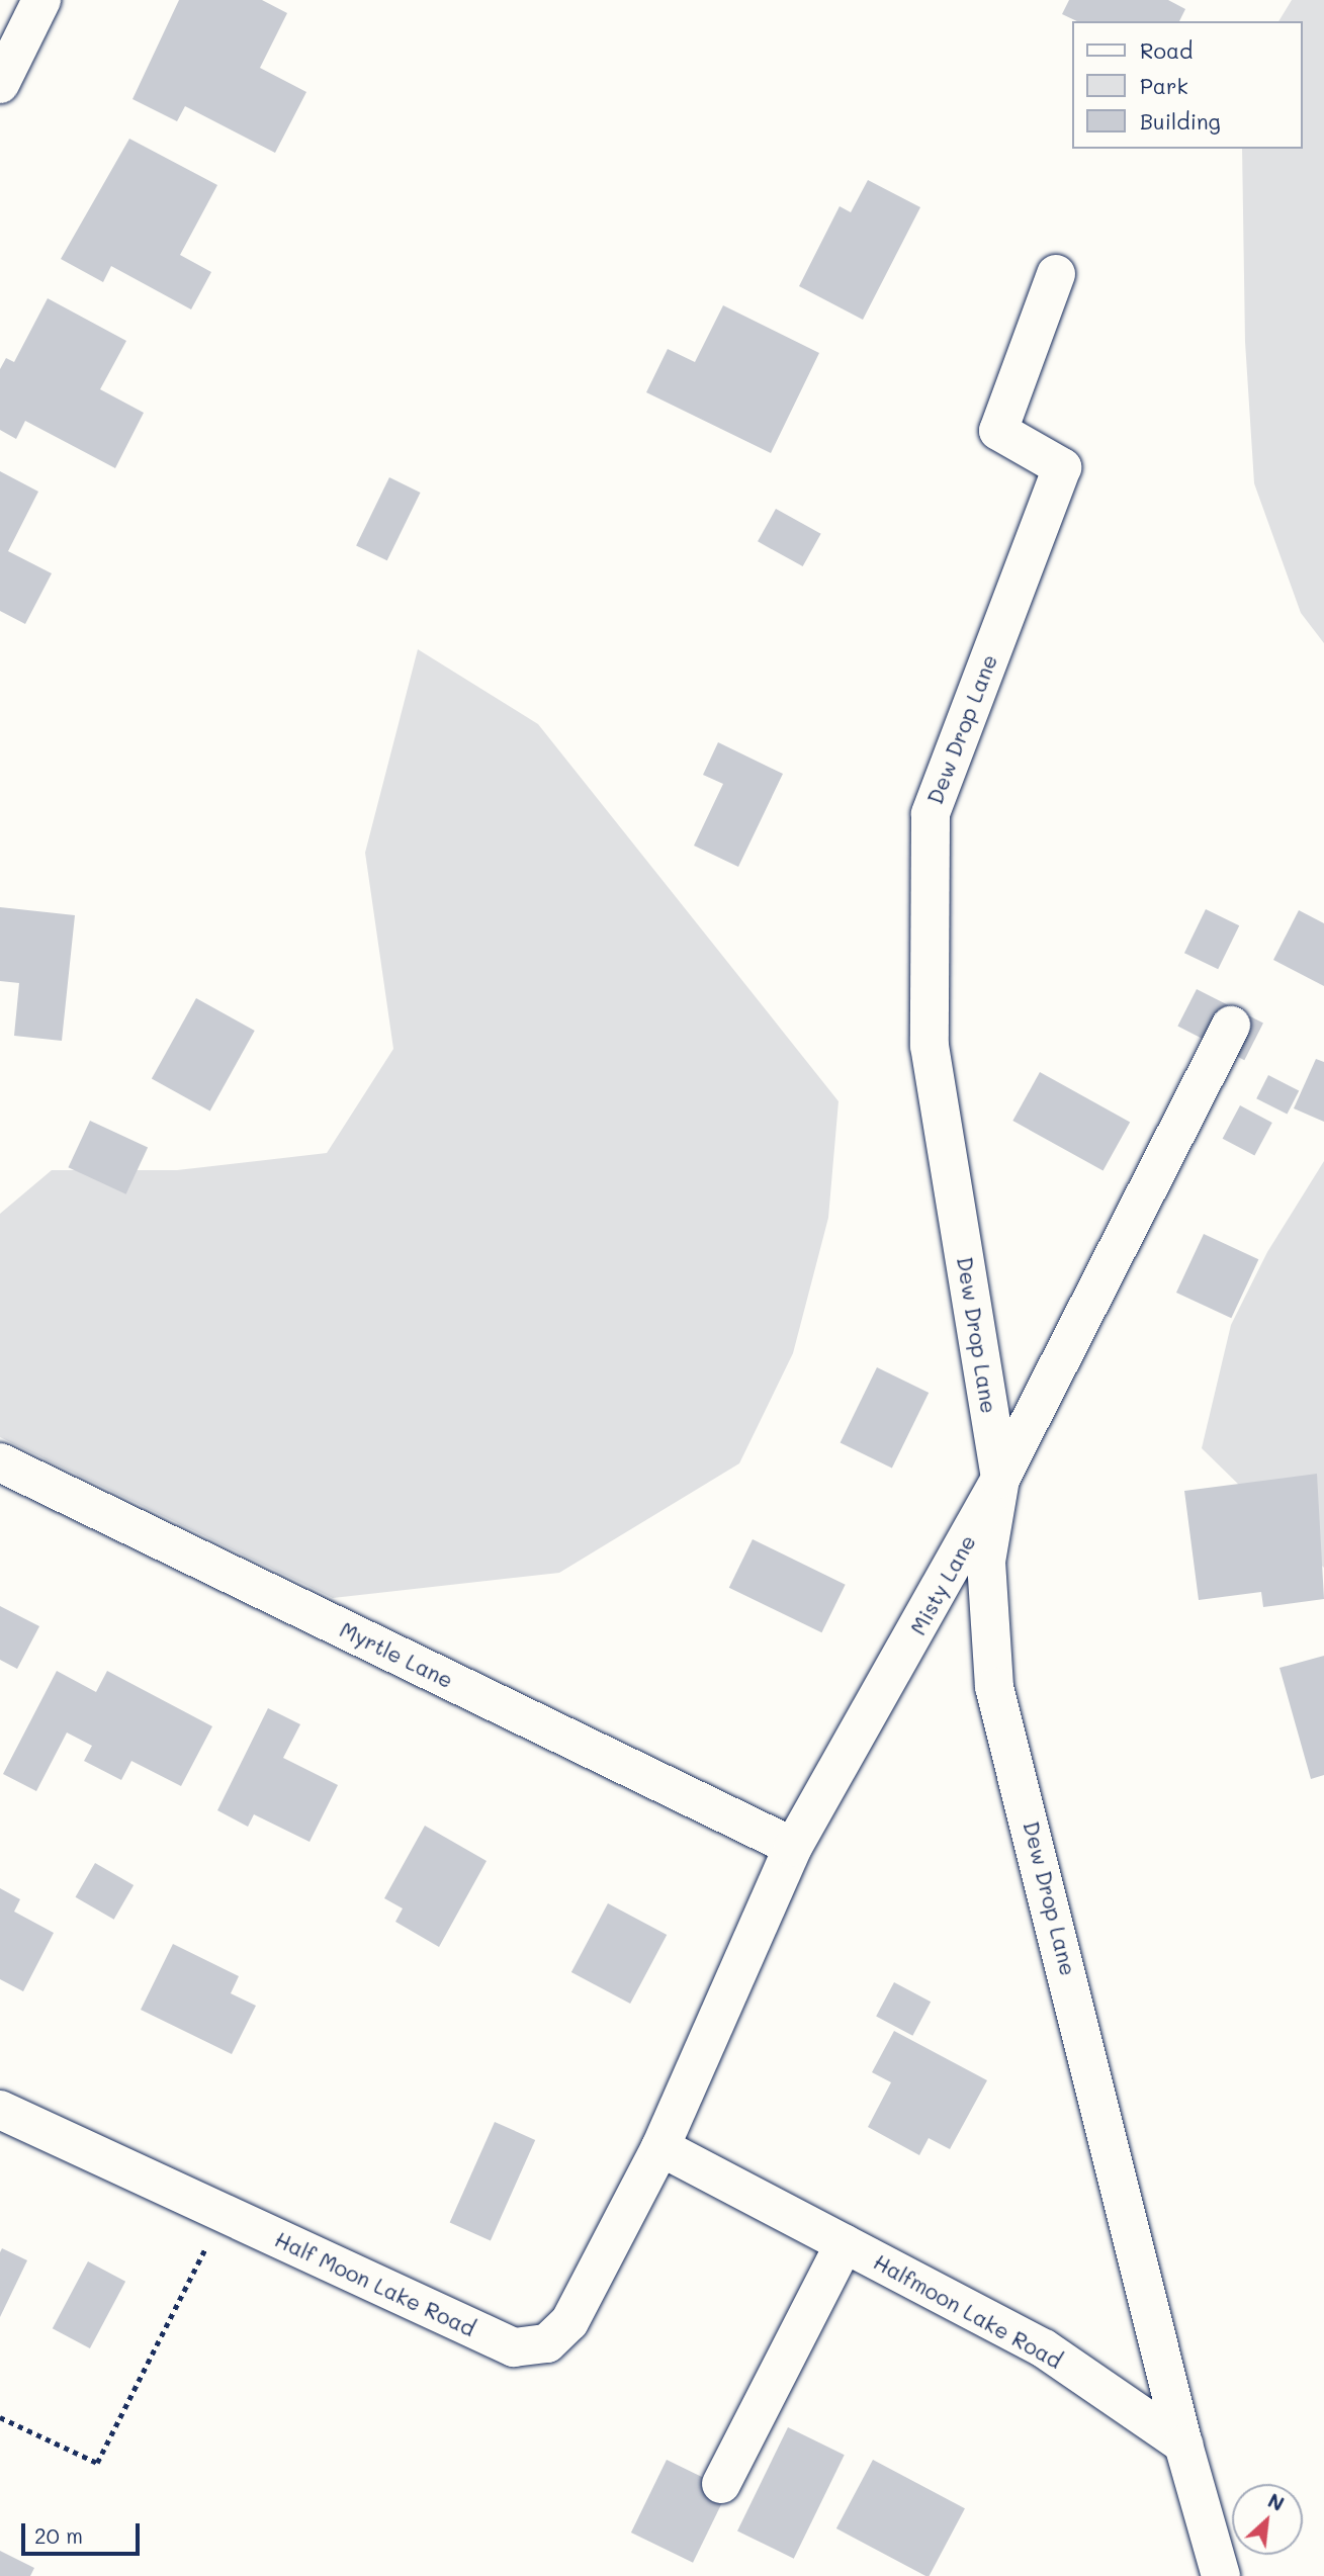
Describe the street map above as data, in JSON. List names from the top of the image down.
{
  "streets": {
    "street": [
      "Dew Drop Lane",
      "Misty Lane",
      "Myrtle Lane",
      "Half Moon Lake Road",
      "Halfmoon Lake Road"
    ]
  },
  "crossings": [
    ["Dew Drop Lane", "Misty Lane"],
    ["Dew Drop Lane", "Halfmoon Lake Road"],
    ["Misty Lane", "Myrtle Lane"],
    ["Misty Lane", "Half Moon Lake Road"],
    ["Misty Lane", "Halfmoon Lake Road"],
    ["Half Moon Lake Road", "Halfmoon Lake Road"]
  ],
  "legend": ["Road", "Park", "Building"],
  "scale_bar": "20 m",
  "north": "top right"
}
